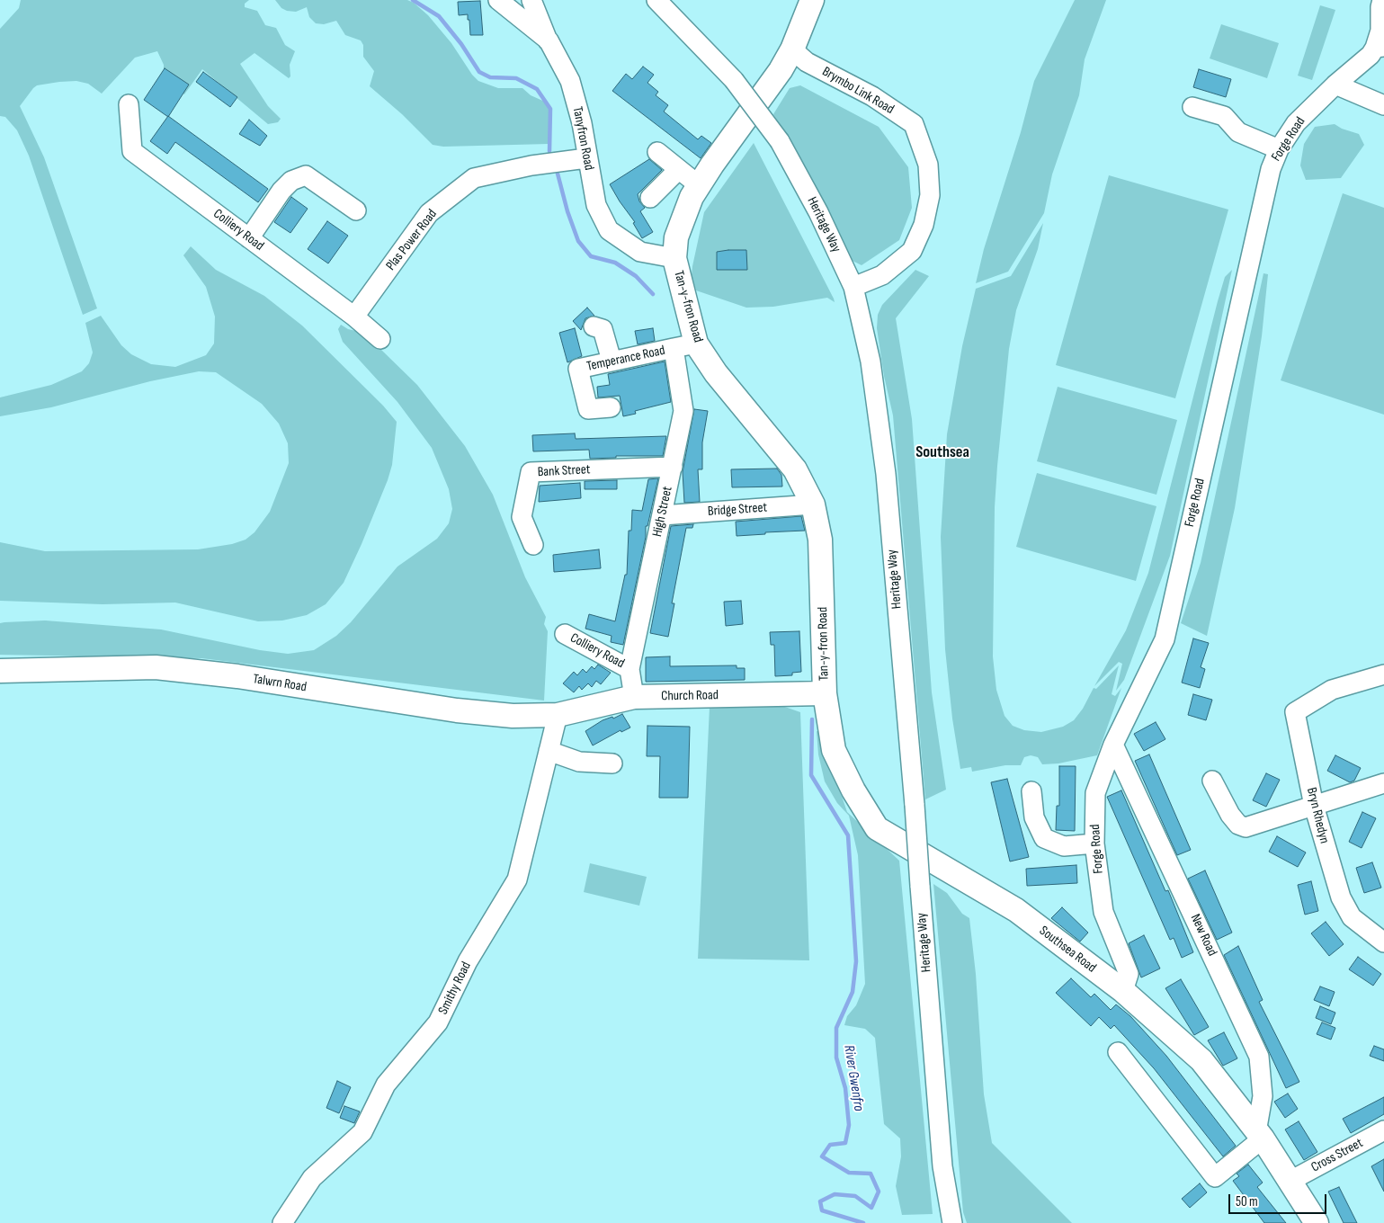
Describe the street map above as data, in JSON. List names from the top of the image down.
{
  "streets": {
    "main road": [
      "Tan-y-fron Road",
      "Talwrn Road",
      "Church Road",
      "Southsea Road"
    ],
    "street": [
      "Brymbo Link Road",
      "Tanyfron Road",
      "Forge Road",
      "Heritage Way",
      "Colliery Road",
      "Plas Power Road",
      "Temperance Road",
      "Bank Street",
      "Bridge Street",
      "High Street",
      "Bryn Rhedyn",
      "New Road",
      "Smithy Road",
      "Cross Street"
    ]
  },
  "crossings": [
    ["Brymbo Link Road", "Heritage Way"],
    ["Brymbo Link Road", "Tan-y-fron Road"],
    ["Tanyfron Road", "Plas Power Road"],
    ["Tanyfron Road", "Tan-y-fron Road"],
    ["Forge Road", "New Road"],
    ["Forge Road", "Southsea Road"],
    ["Colliery Road", "Plas Power Road"],
    ["Colliery Road", "High Street"],
    ["Tan-y-fron Road", "Bridge Street"],
    ["Tan-y-fron Road", "Church Road"],
    ["Tan-y-fron Road", "Southsea Road"],
    ["Temperance Road", "High Street"],
    ["Bank Street", "High Street"],
    ["Bridge Street", "High Street"],
    ["High Street", "Church Road"],
    ["Talwrn Road", "Church Road"],
    ["Talwrn Road", "Smithy Road"],
    ["Church Road", "Southsea Road"],
    ["Church Road", "Smithy Road"],
    ["New Road", "Southsea Road"],
    ["Southsea Road", "Cross Street"]
  ],
  "districts": ["Southsea"],
  "water": ["River Gwenfro"],
  "scale_bar": "50 m"
}
